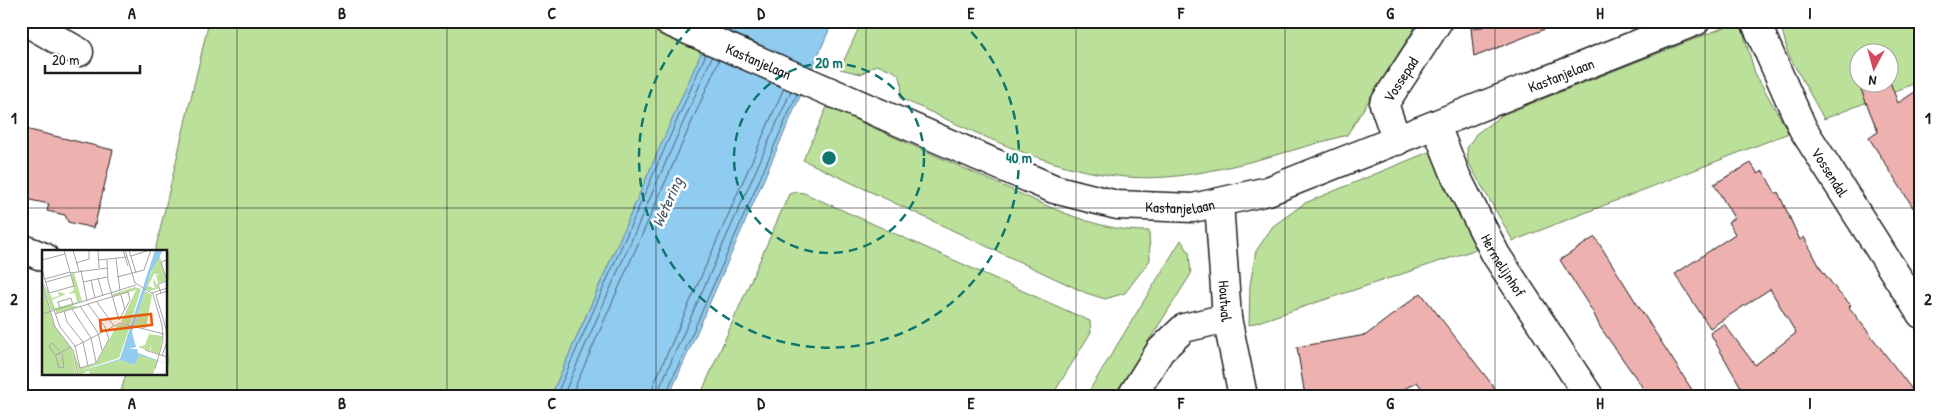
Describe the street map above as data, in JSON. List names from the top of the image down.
{
  "streets": {
    "street": [
      "Kastanjelaan",
      "Vossepad",
      "Vossendal",
      "Hermelijnhof",
      "Houtwal"
    ]
  },
  "crossings": [
    ["Kastanjelaan", "Vossepad"],
    ["Kastanjelaan", "Hermelijnhof"],
    ["Kastanjelaan", "Houtwal"]
  ],
  "water": ["Wetering"],
  "scale_bar": "20 m",
  "north": "bottom",
  "grid": {
    "columns": [
      "A",
      "B",
      "C",
      "D",
      "E",
      "F",
      "G",
      "H",
      "I"
    ],
    "rows": ["1", "2"]
  },
  "rings": ["20 m", "40 m"]
}
